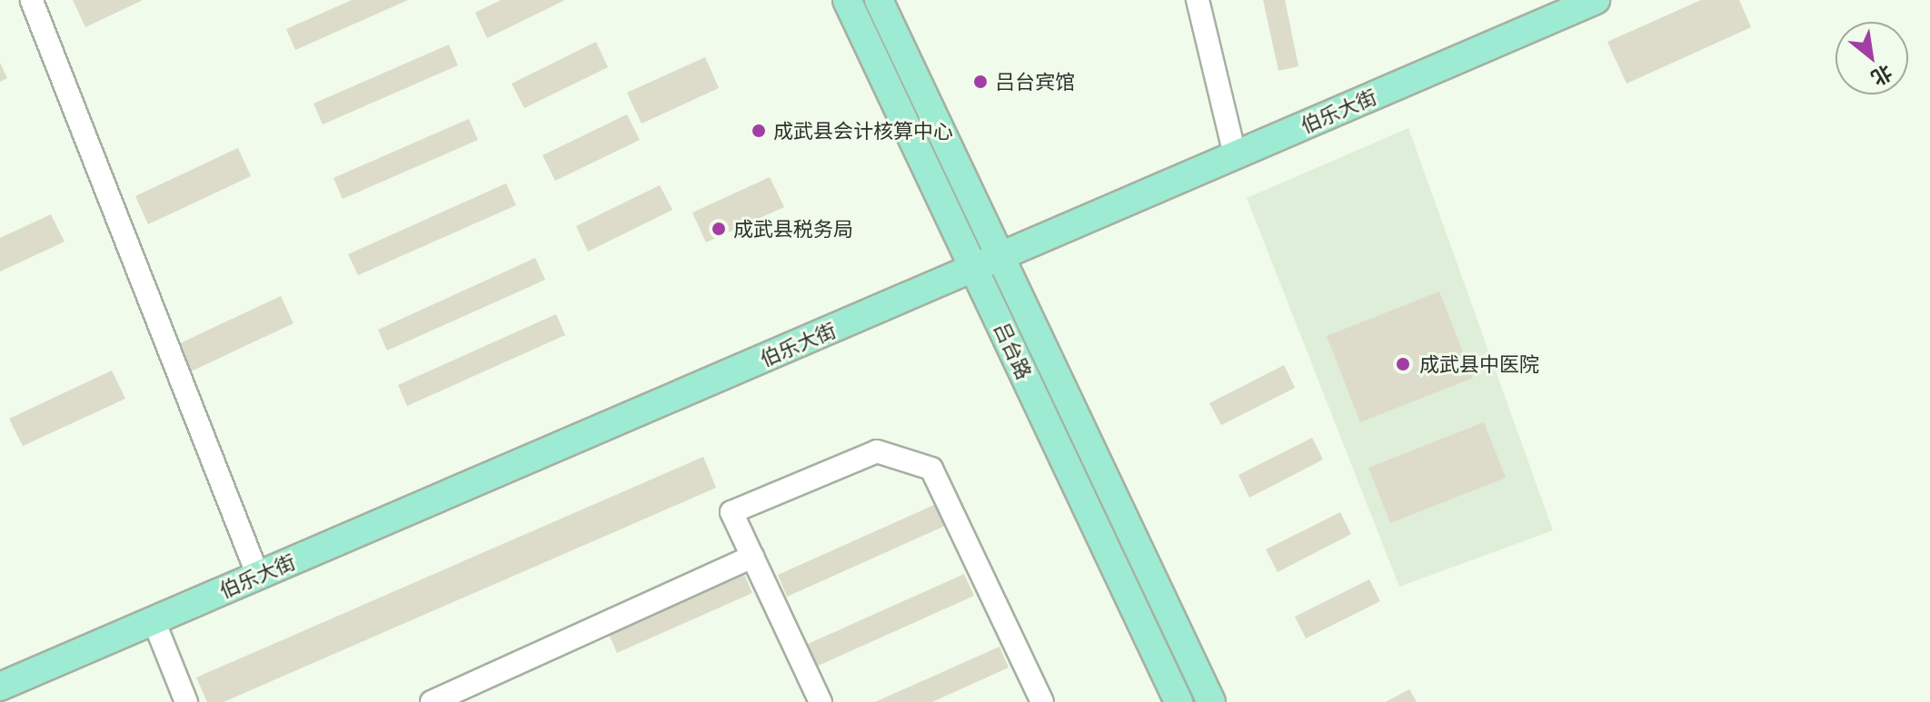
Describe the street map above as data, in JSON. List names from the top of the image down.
{
  "streets": {
    "main road": ["伯乐大街", "吕台路"]
  },
  "crossings": [
    ["伯乐大街", "吕台路"]
  ],
  "places": [
    "吕台宾馆",
    "成武县会计核算中心",
    "成武县税务局",
    "成武县中医院"
  ],
  "north": "bottom right"
}
